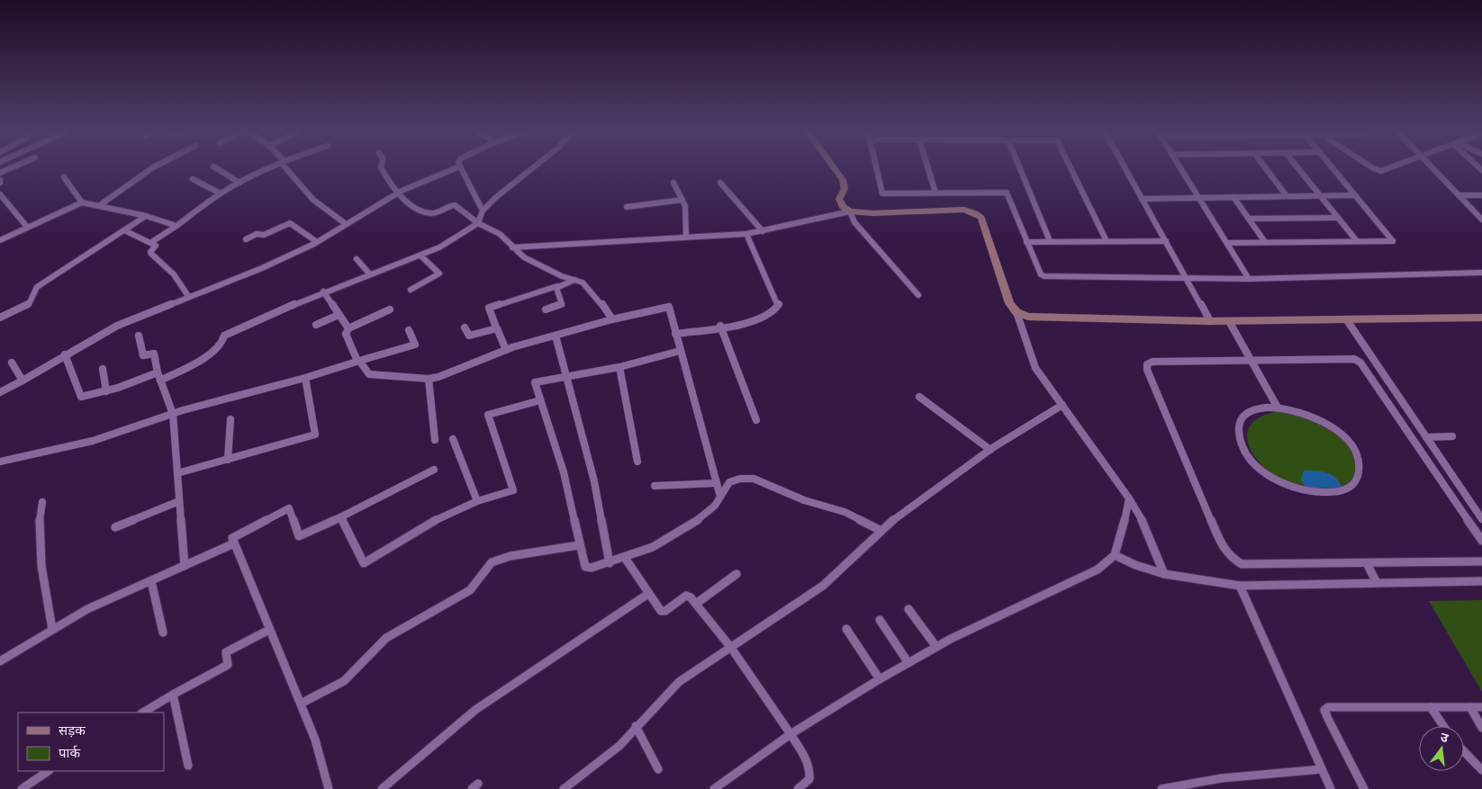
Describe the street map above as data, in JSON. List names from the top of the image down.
{
  "legend": ["सड़क", "पार्क"],
  "north": "top"
}
